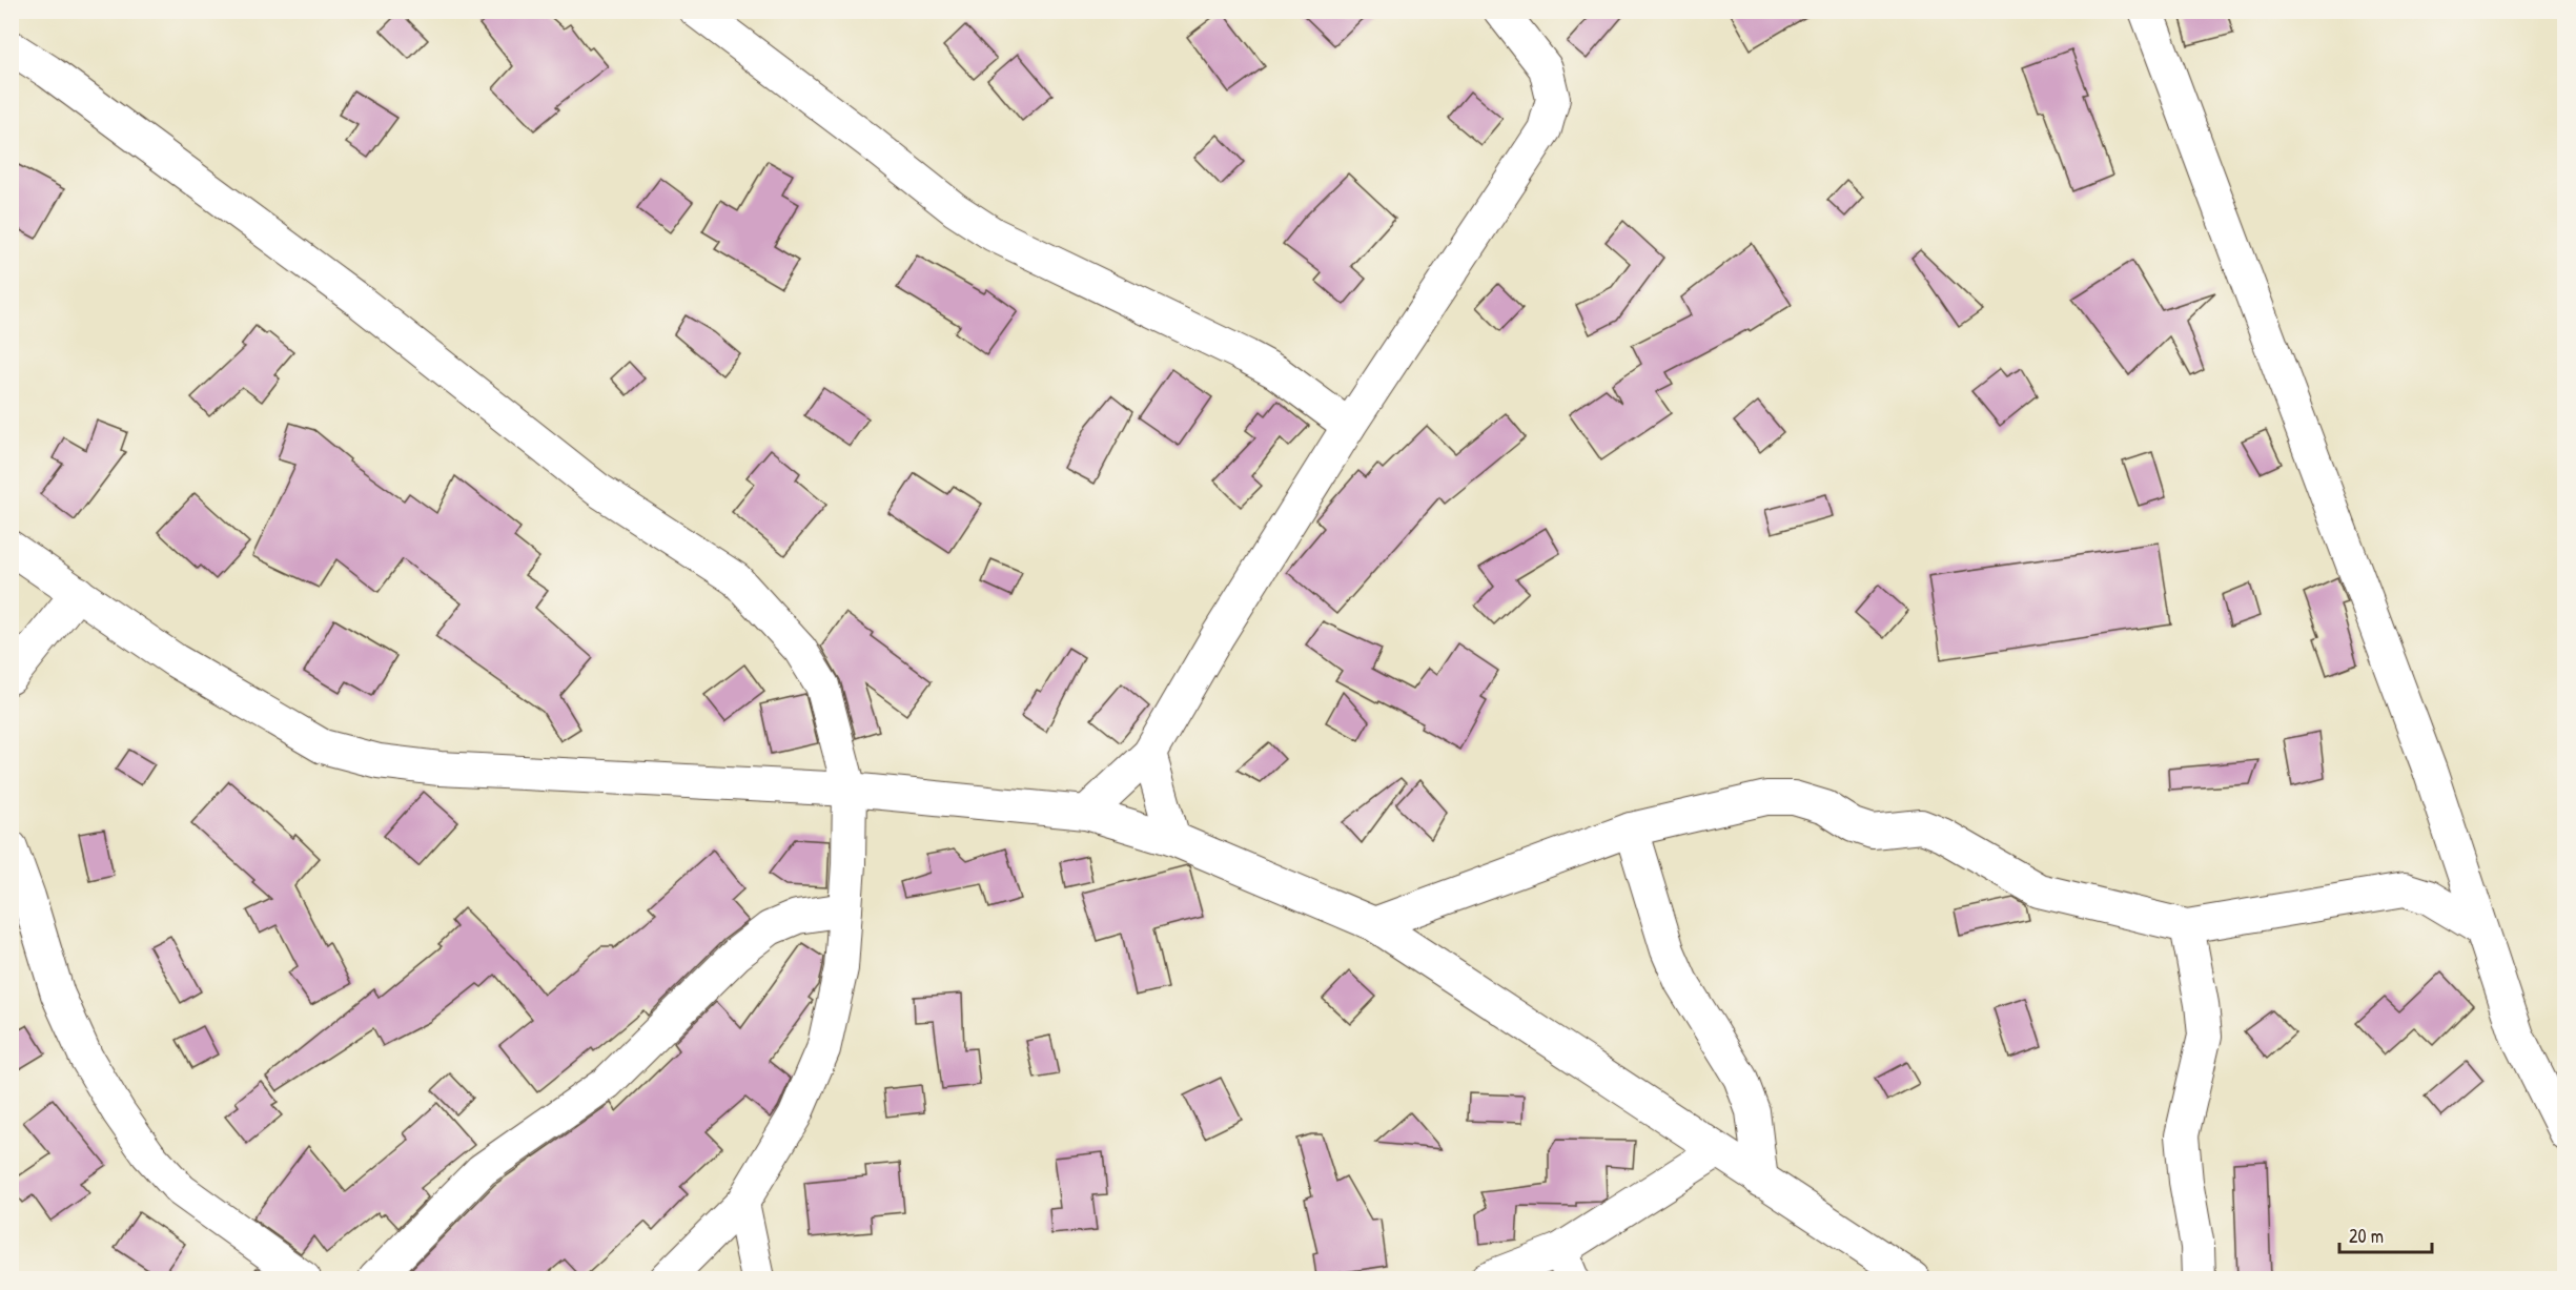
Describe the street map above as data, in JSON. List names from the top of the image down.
{
  "scale_bar": "20 m"
}
